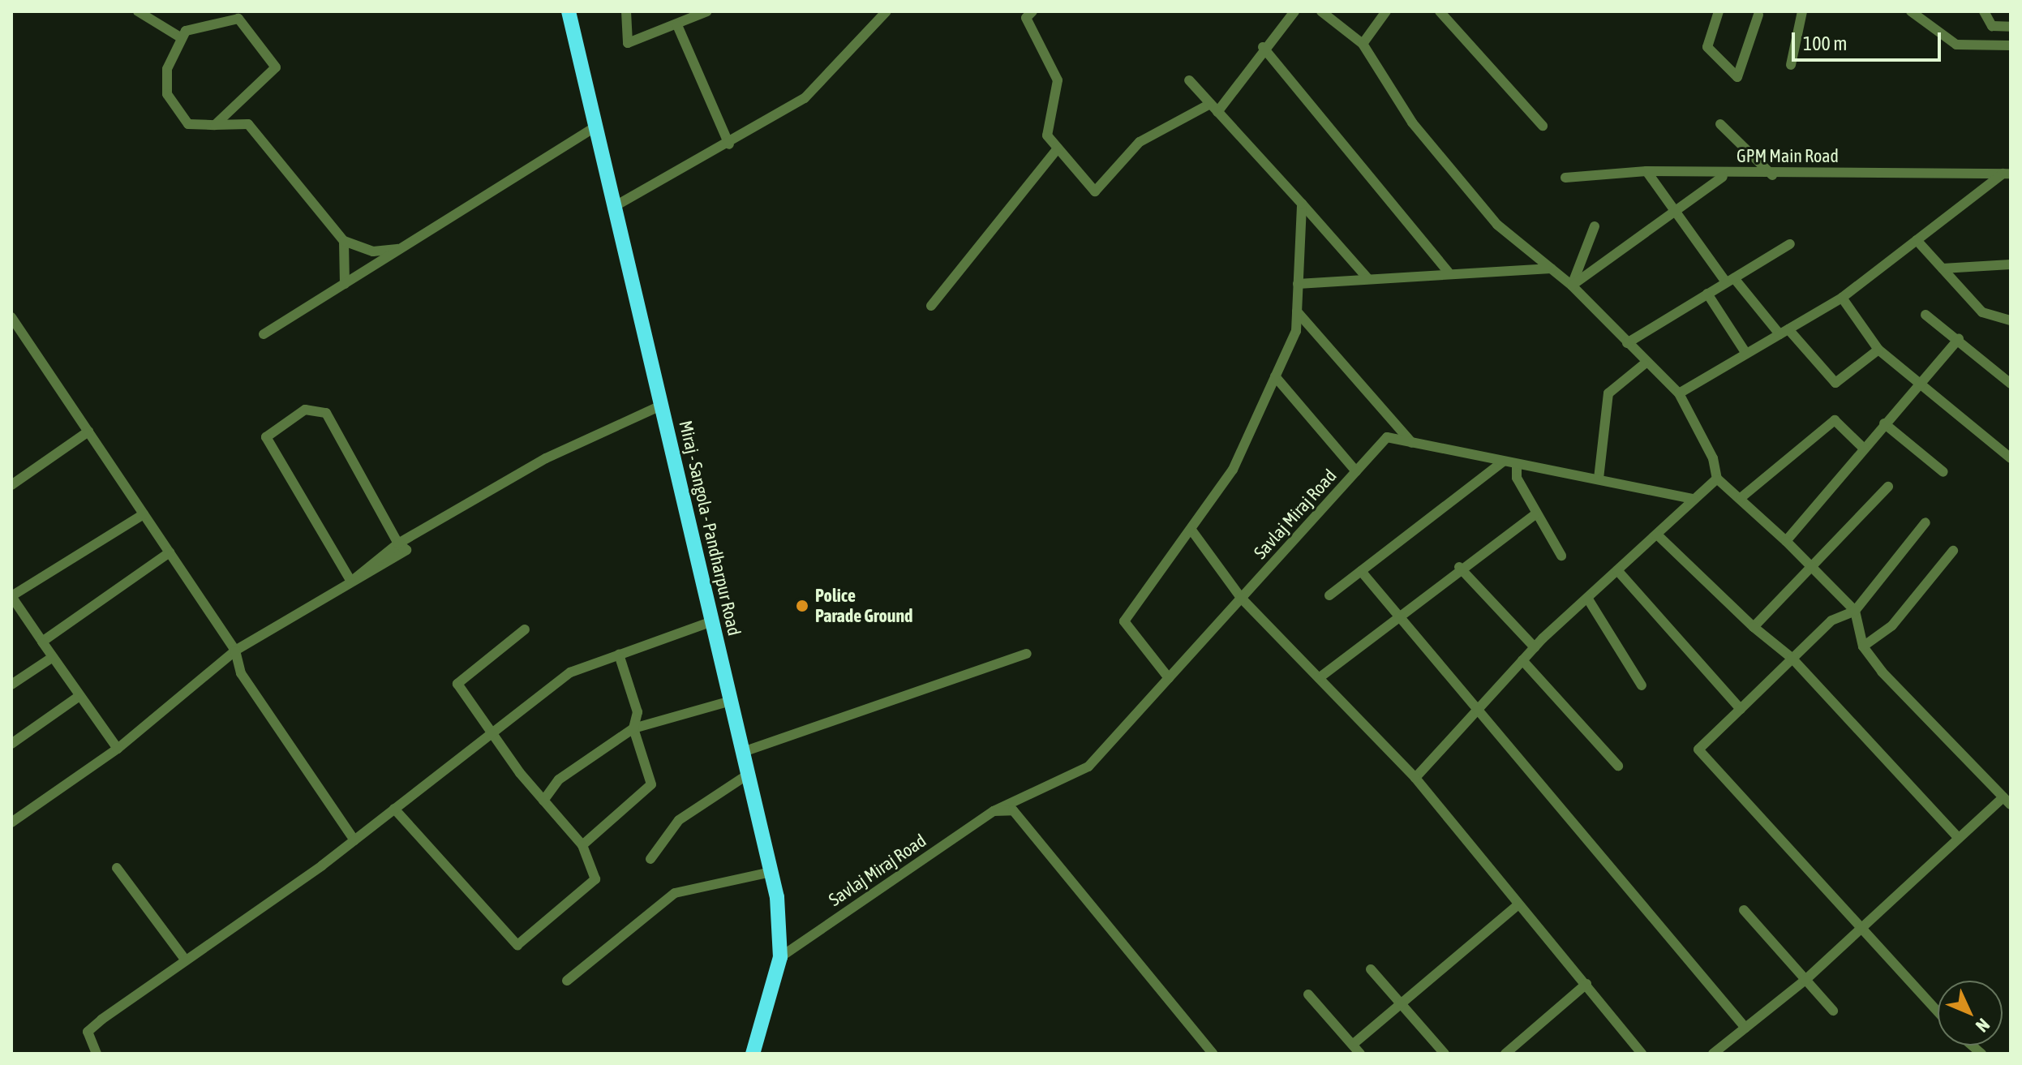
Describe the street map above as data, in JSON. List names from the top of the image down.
{
  "streets": {
    "highway": ["Miraj - Sangola - Pandharpur Road"],
    "street": ["GPM Main Road", "Savlaj Miraj Road"]
  },
  "crossings": [
    ["Savlaj Miraj Road", "Miraj - Sangola - Pandharpur Road"]
  ],
  "places": ["Police Parade Ground"],
  "scale_bar": "100 m",
  "north": "bottom right"
}
